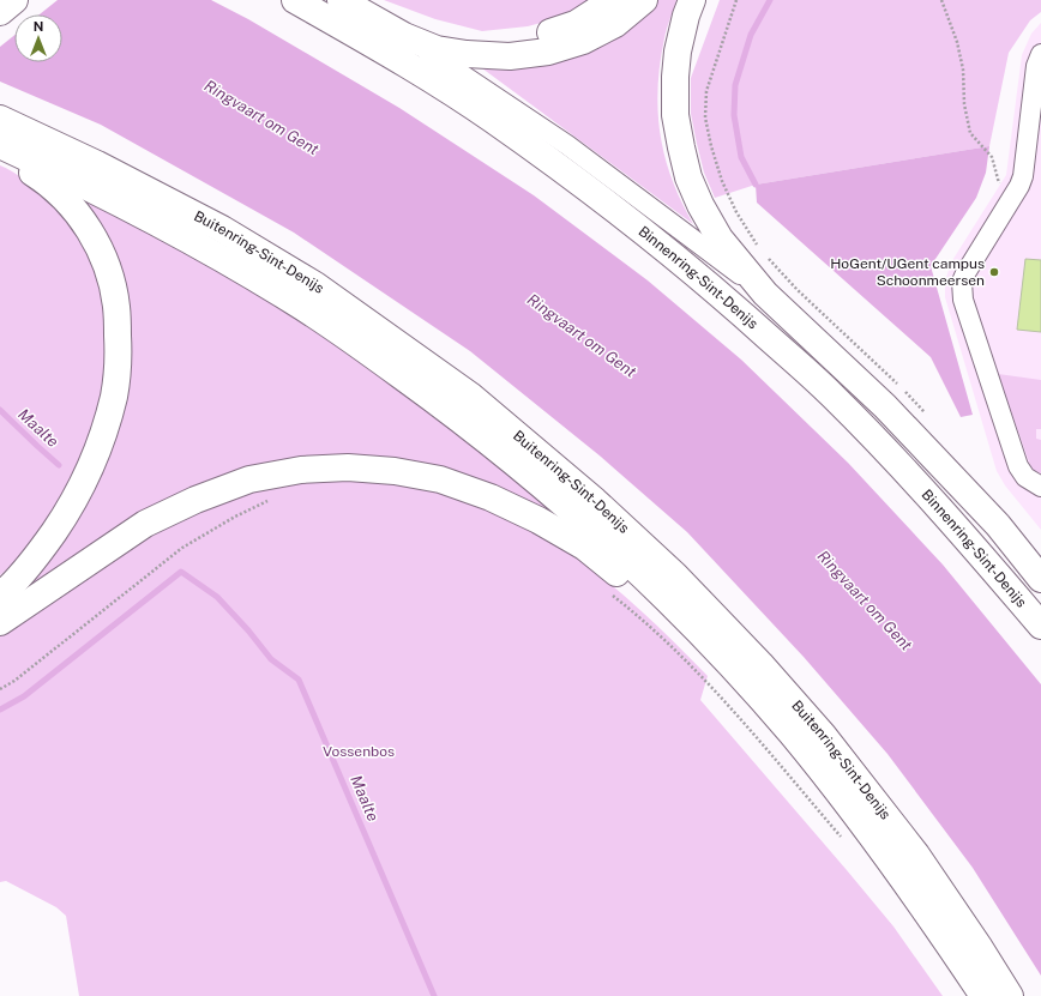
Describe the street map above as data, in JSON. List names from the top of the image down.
{
  "streets": {
    "highway": ["Buitenring-Sint-Denijs", "Binnenring-Sint-Denijs"]
  },
  "water": ["Ringvaart om Gent", "Maalte"],
  "parks": ["Vossenbos"],
  "places": ["HoGent/UGent campus Schoonmeersen"],
  "north": "top"
}
